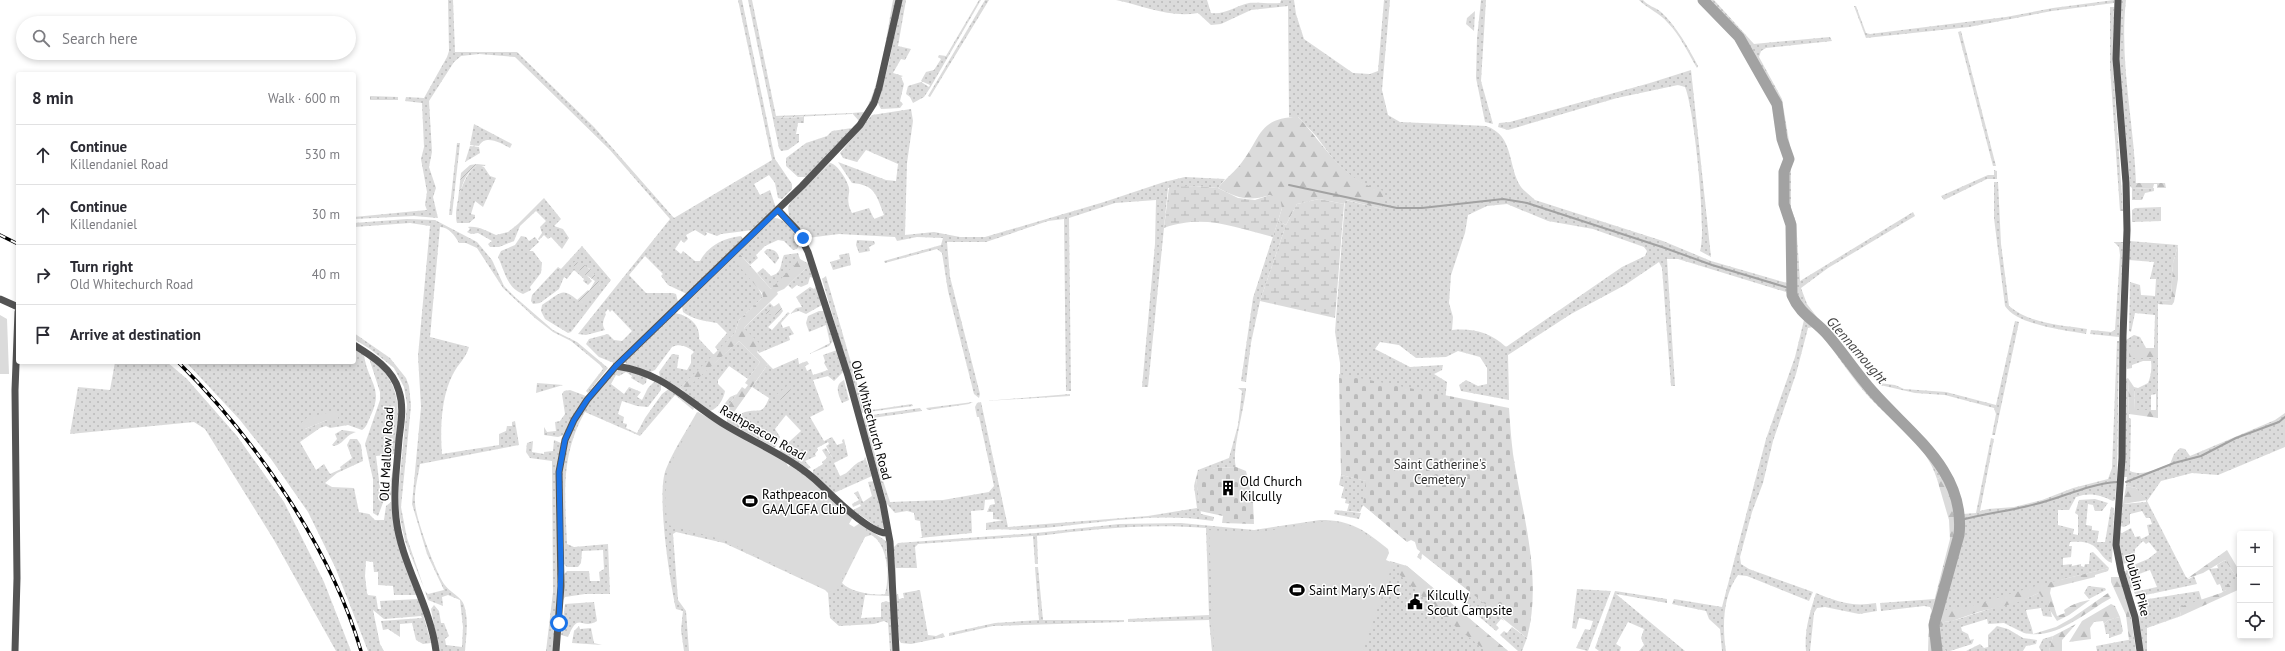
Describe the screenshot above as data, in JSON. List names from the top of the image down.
{
  "streets": {
    "street": [
      "Old Whitechurch Road",
      "Rathpeacon Road",
      "Old Mallow Road",
      "Dublin Pike"
    ]
  },
  "crossings": [
    ["Old Whitechurch Road", "Rathpeacon Road"]
  ],
  "water": ["Glennamought"],
  "parks": ["Saint Catherine's Cemetery"],
  "places": {
    "building": ["Old Church Kilcully"],
    "sports": ["Rathpeacon GAA/LGFA Club", "Saint Mary's AFC"],
    "public building": ["Kilcully Scout Campsite"]
  },
  "page": {
    "search": "Search here",
    "heading": ["8 min", "Walk · 600 m"],
    "list": [
      ["Continue", "Killendaniel Road", "530 m"],
      ["Continue", "Killendaniel", "30 m"],
      ["Turn right", "Old Whitechurch Road", "40 m"],
      "Arrive at destination"
    ],
    "map_buttons": ["+", "−"]
  }
}
